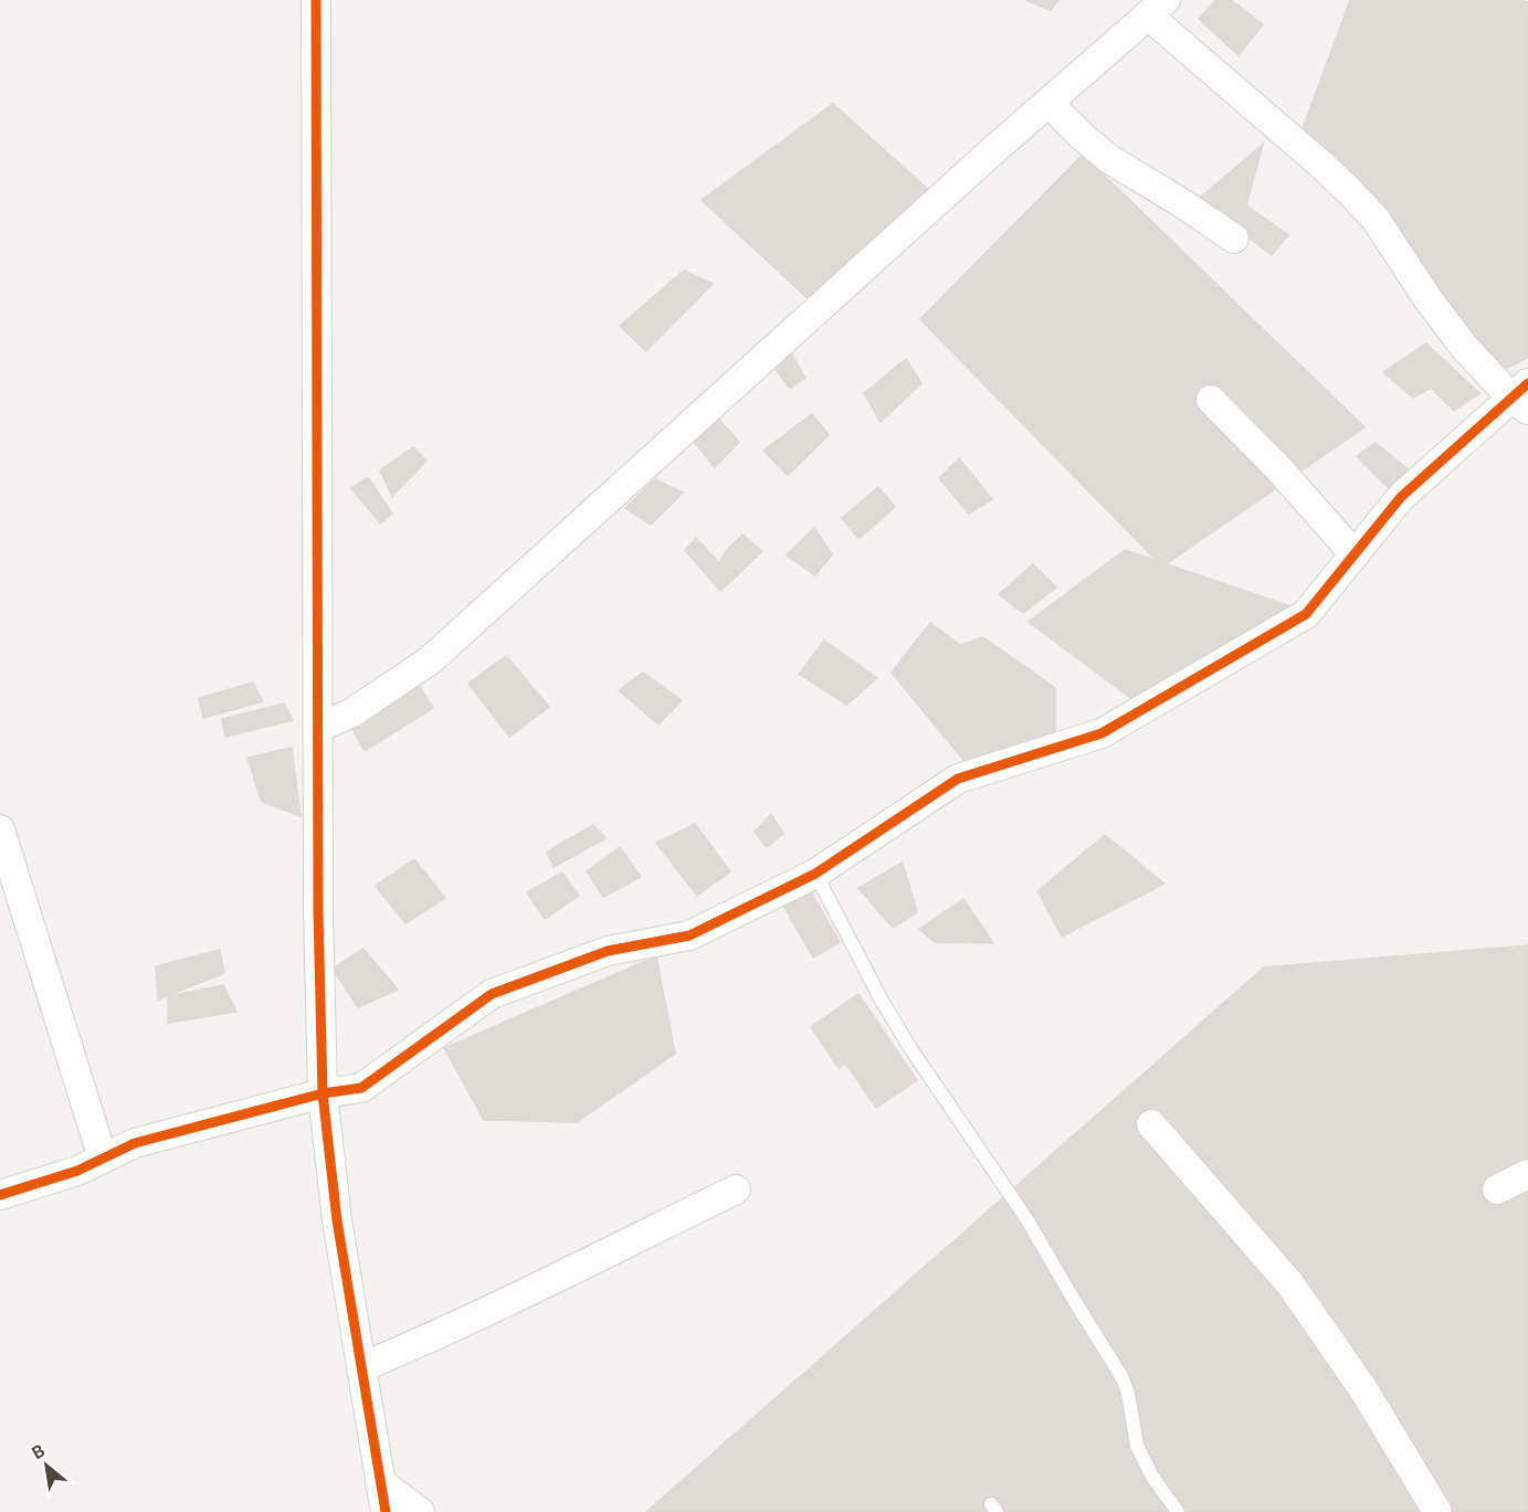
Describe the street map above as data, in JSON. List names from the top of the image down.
{
  "north": "top left"
}
